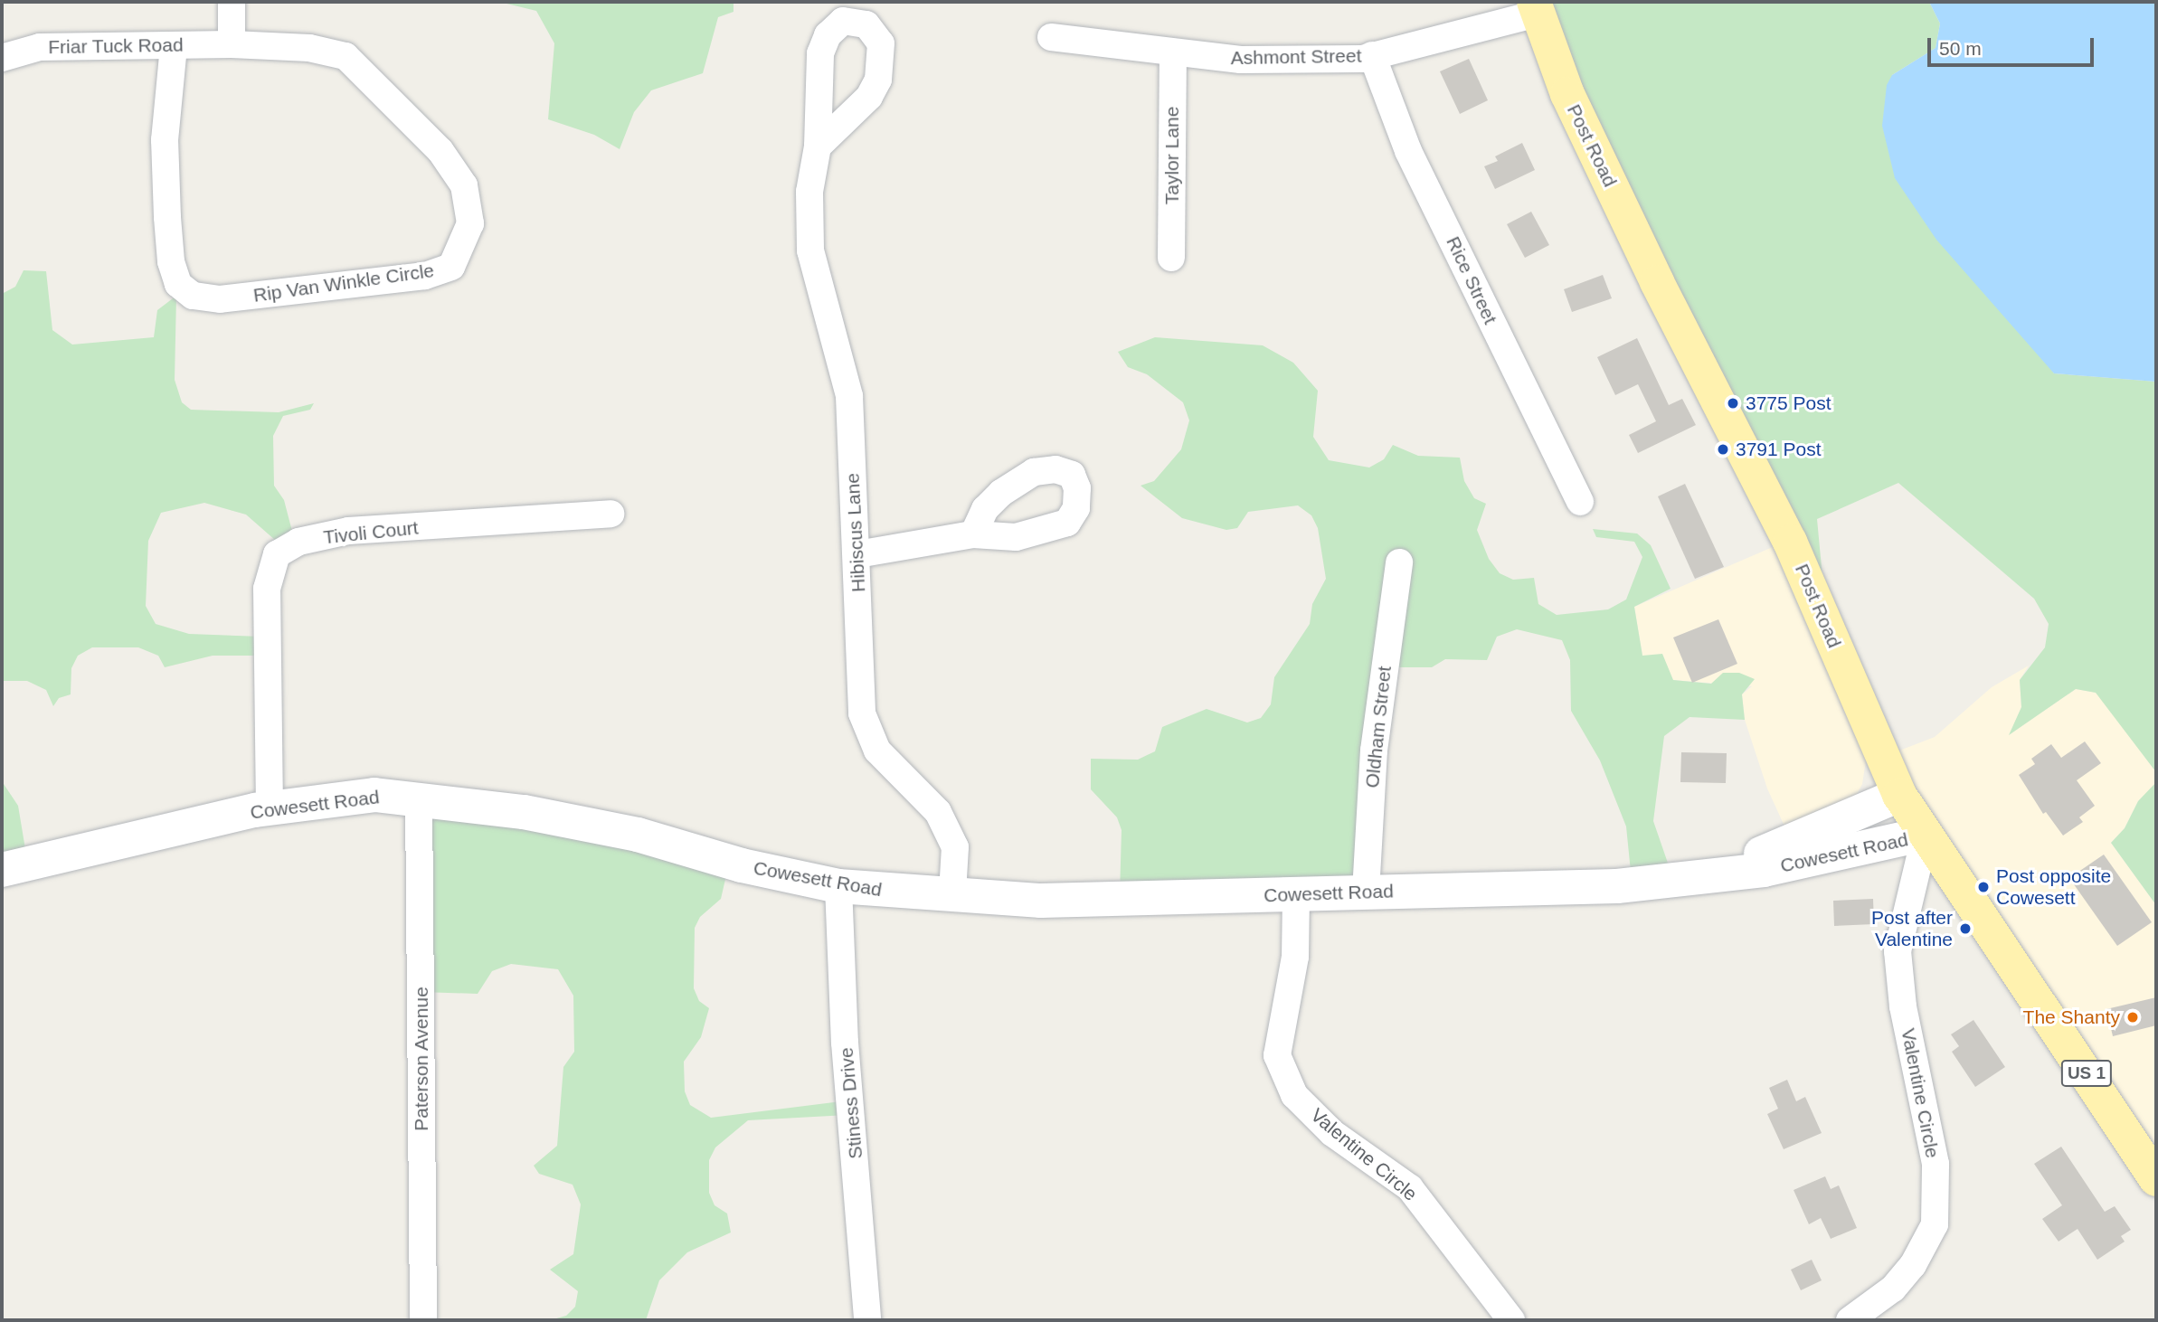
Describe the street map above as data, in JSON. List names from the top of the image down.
{
  "streets": {
    "main road": ["Post Road", "Cowesett Road", "US 1"],
    "street": [
      "Friar Tuck Road",
      "Ashmont Street",
      "Taylor Lane",
      "Rice Street",
      "Rip Van Winkle Circle",
      "Tivoli Court",
      "Hibiscus Lane",
      "Oldham Street",
      "Paterson Avenue",
      "Valentine Circle",
      "Stiness Drive"
    ]
  },
  "crossings": [
    ["Friar Tuck Road", "Rip Van Winkle Circle"],
    ["Ashmont Street", "Post Road"],
    ["Ashmont Street", "Taylor Lane"],
    ["Ashmont Street", "Rice Street"],
    ["Post Road", "Cowesett Road"],
    ["Post Road", "Valentine Circle"],
    ["Tivoli Court", "Cowesett Road"],
    ["Hibiscus Lane", "Cowesett Road"],
    ["Oldham Street", "Cowesett Road"],
    ["Cowesett Road", "Paterson Avenue"],
    ["Cowesett Road", "Valentine Circle"],
    ["Cowesett Road", "Stiness Drive"]
  ],
  "places": [
    "3775 Post",
    "3791 Post",
    "Post opposite Cowesett",
    "Post after Valentine",
    "The Shanty"
  ],
  "scale_bar": "50 m"
}
